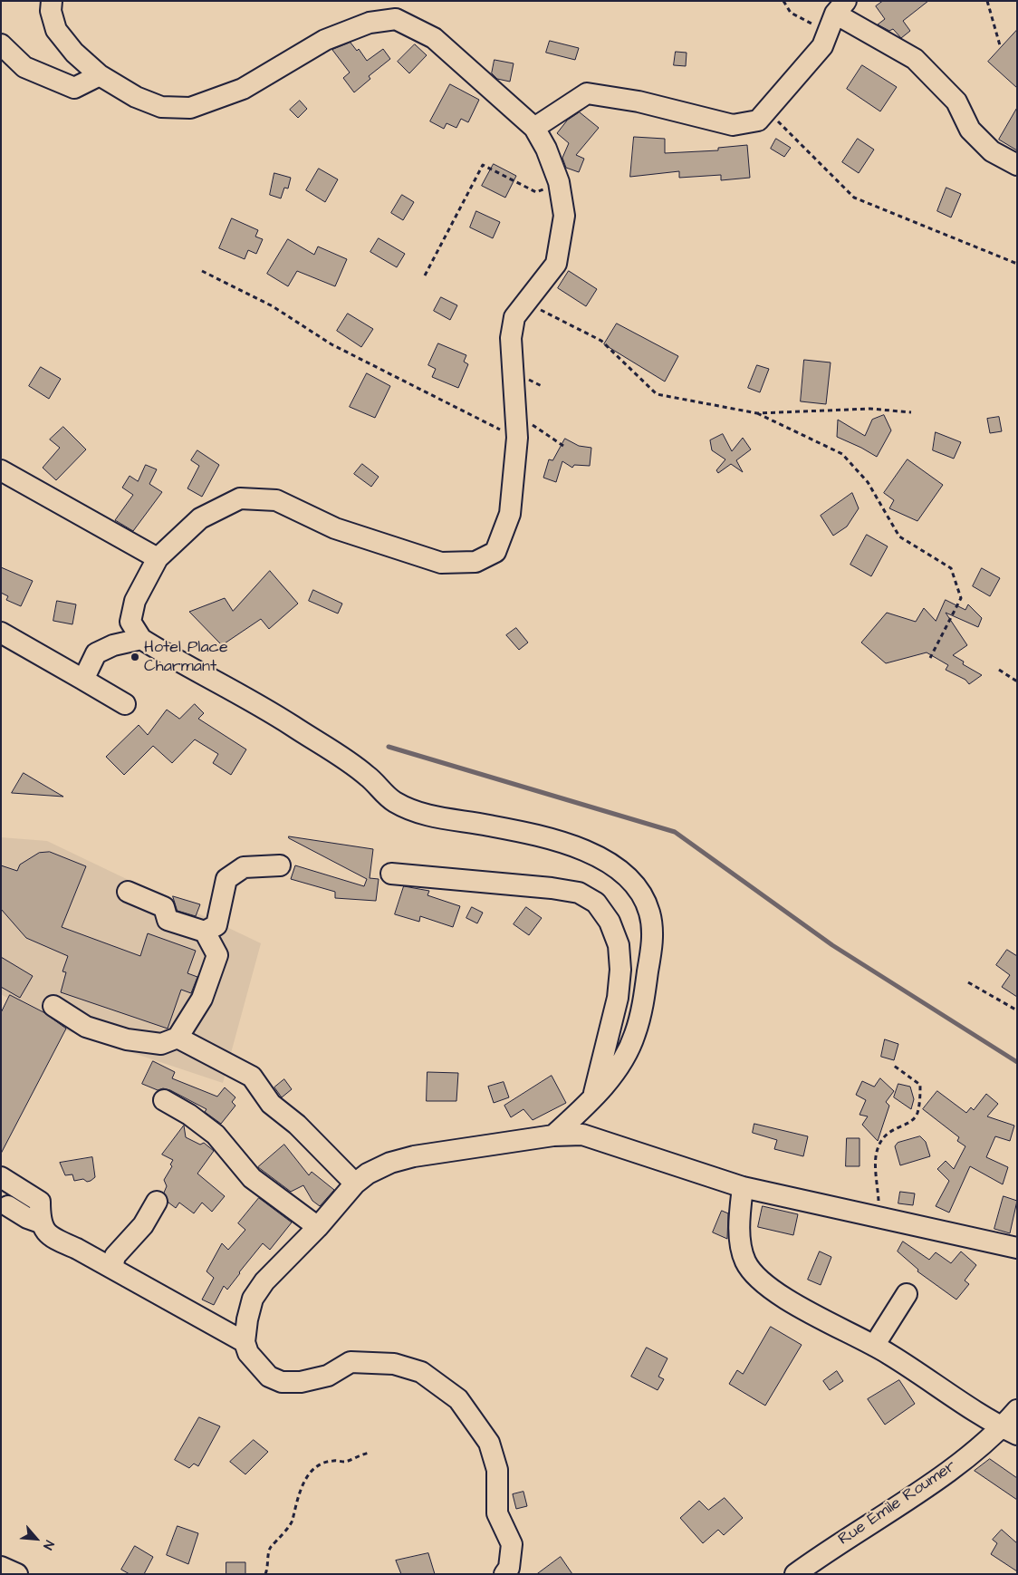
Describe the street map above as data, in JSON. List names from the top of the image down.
{
  "streets": {
    "street": ["Rue Émile Roumer"]
  },
  "places": ["Hotel Place Charmant"],
  "north": "bottom right"
}
